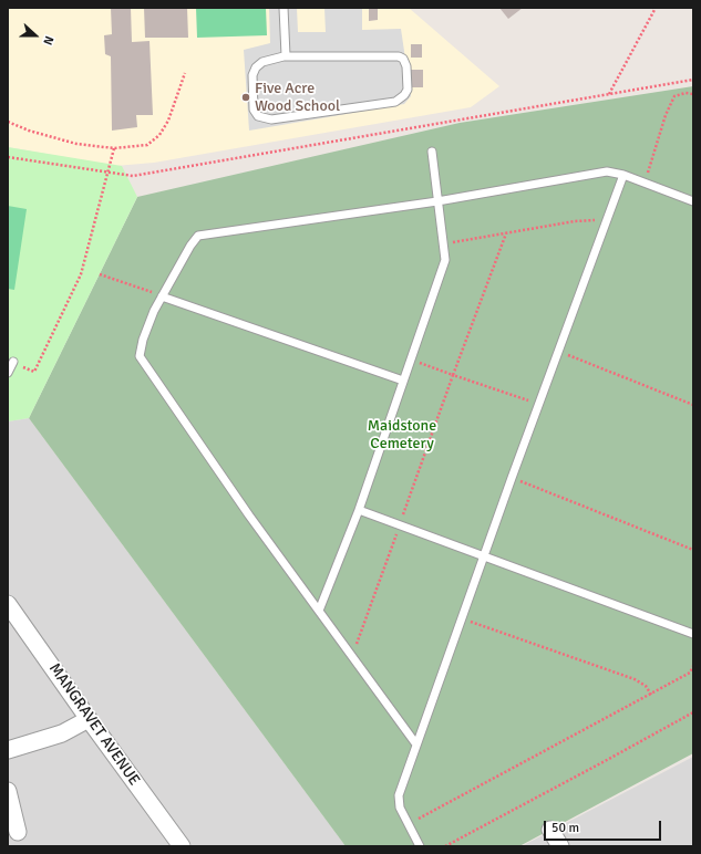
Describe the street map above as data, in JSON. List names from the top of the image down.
{
  "streets": {
    "street": ["MANGRAVET AVENUE"]
  },
  "parks": ["Maidstone Cemetery"],
  "places": ["Five Acre Wood School"],
  "scale_bar": "50 m",
  "north": "right"
}
